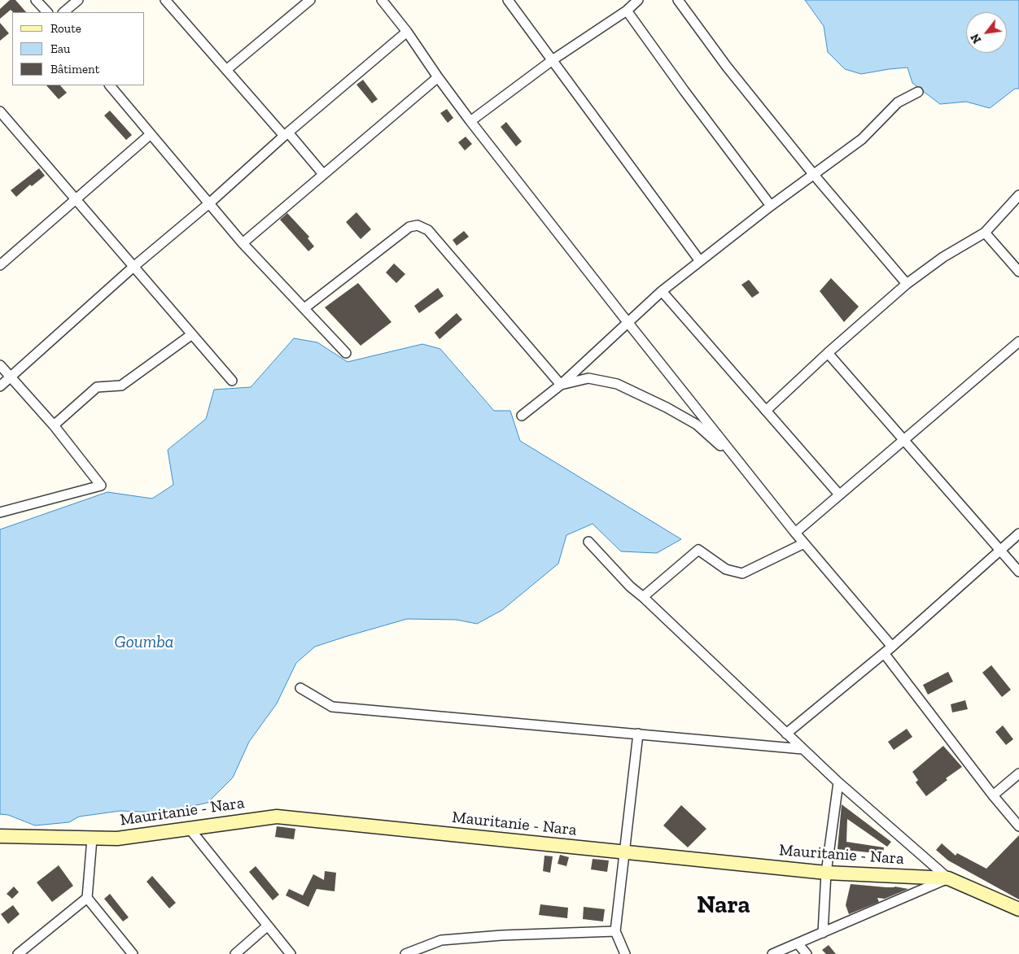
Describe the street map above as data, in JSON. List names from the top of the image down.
{
  "streets": {
    "main road": ["Mauritanie - Nara"]
  },
  "districts": ["Nara"],
  "water": ["Goumba"],
  "legend": ["Route", "Eau", "Bâtiment"],
  "north": "bottom left"
}
